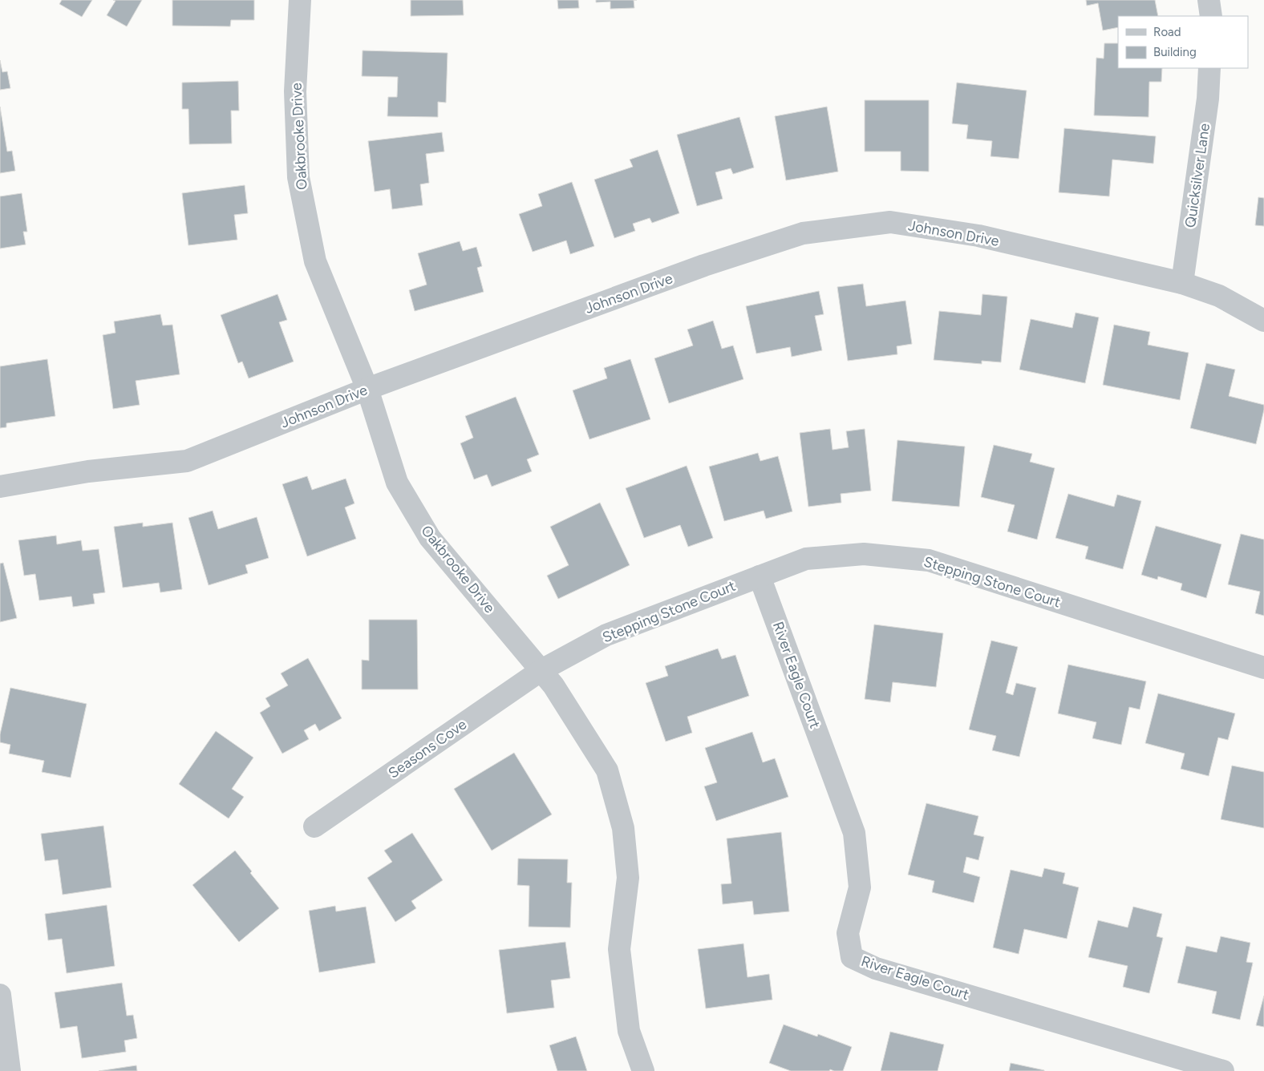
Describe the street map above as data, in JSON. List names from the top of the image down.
{
  "streets": {
    "street": [
      "Oakbrooke Drive",
      "Quicksilver Lane",
      "Johnson Drive",
      "Stepping Stone Court",
      "River Eagle Court",
      "Seasons Cove"
    ]
  },
  "crossings": [
    ["Oakbrooke Drive", "Johnson Drive"],
    ["Oakbrooke Drive", "Stepping Stone Court"],
    ["Oakbrooke Drive", "Seasons Cove"],
    ["Quicksilver Lane", "Johnson Drive"],
    ["Stepping Stone Court", "River Eagle Court"],
    ["Stepping Stone Court", "Seasons Cove"]
  ],
  "legend": ["Road", "Building"]
}
